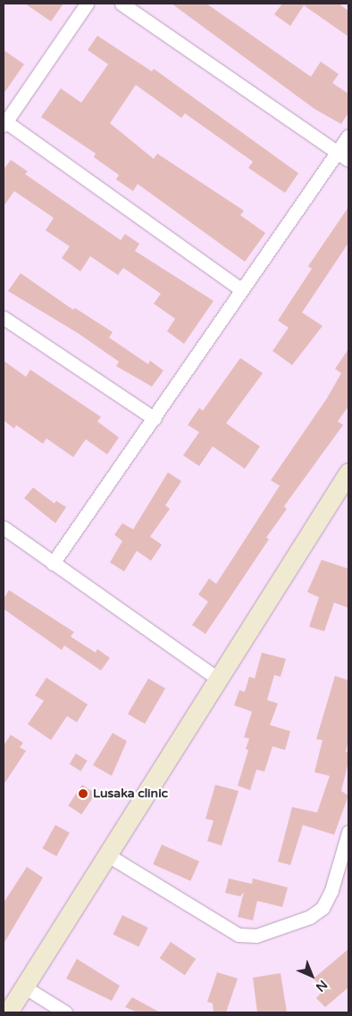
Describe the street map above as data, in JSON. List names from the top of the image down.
{
  "places": ["Lusaka clinic"],
  "north": "bottom right"
}
